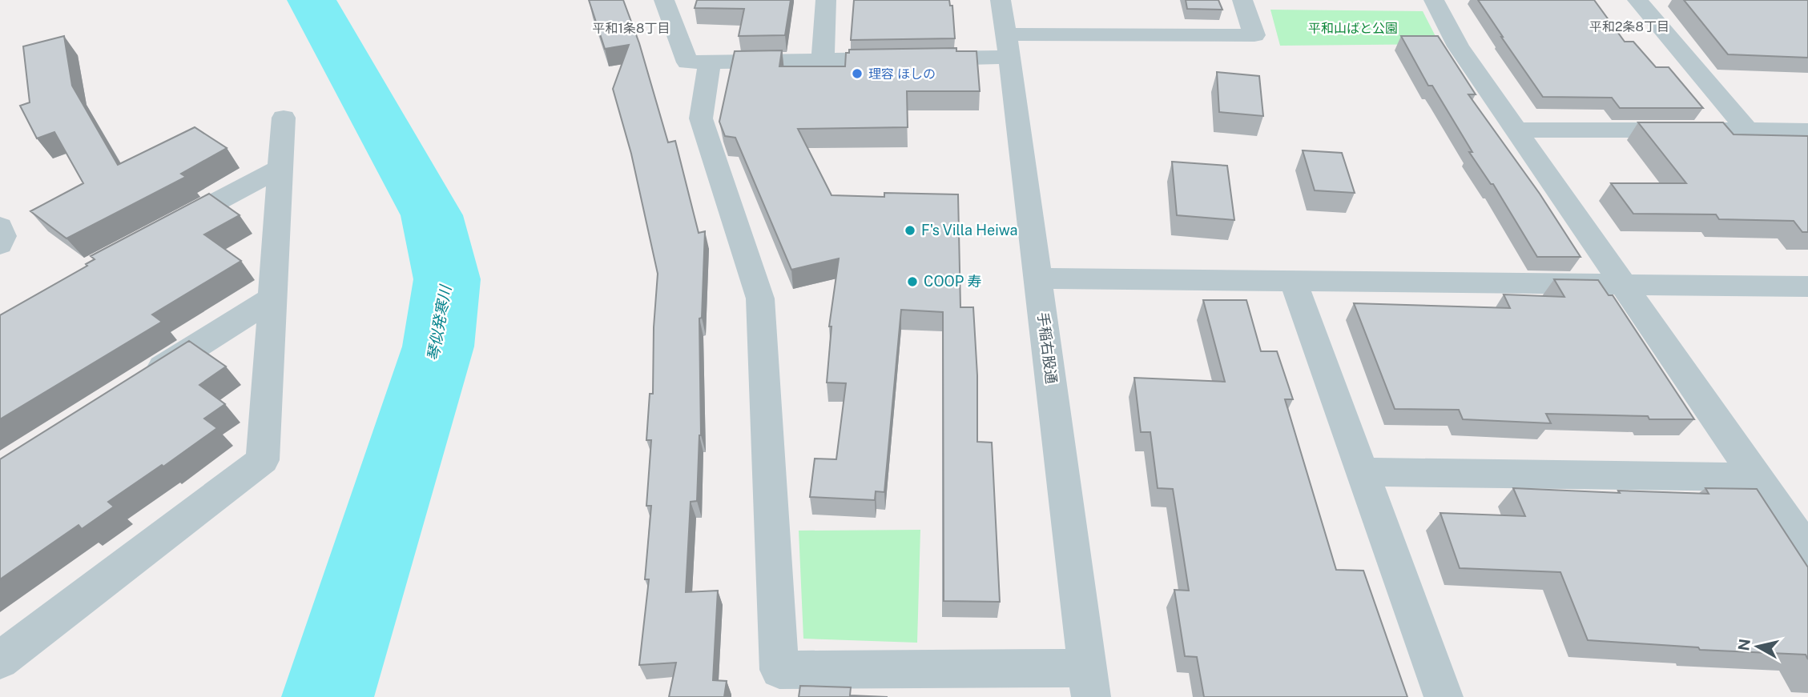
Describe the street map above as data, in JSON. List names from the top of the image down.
{
  "streets": {
    "street": ["手稲右股通"]
  },
  "districts": ["平和2条8丁目", "平和1条8丁目"],
  "water": ["琴似発寒川"],
  "parks": ["平和山ばと公園"],
  "places": ["理容 ほしの", "F's Villa Heiwa", "COOP 寿"],
  "north": "left"
}
